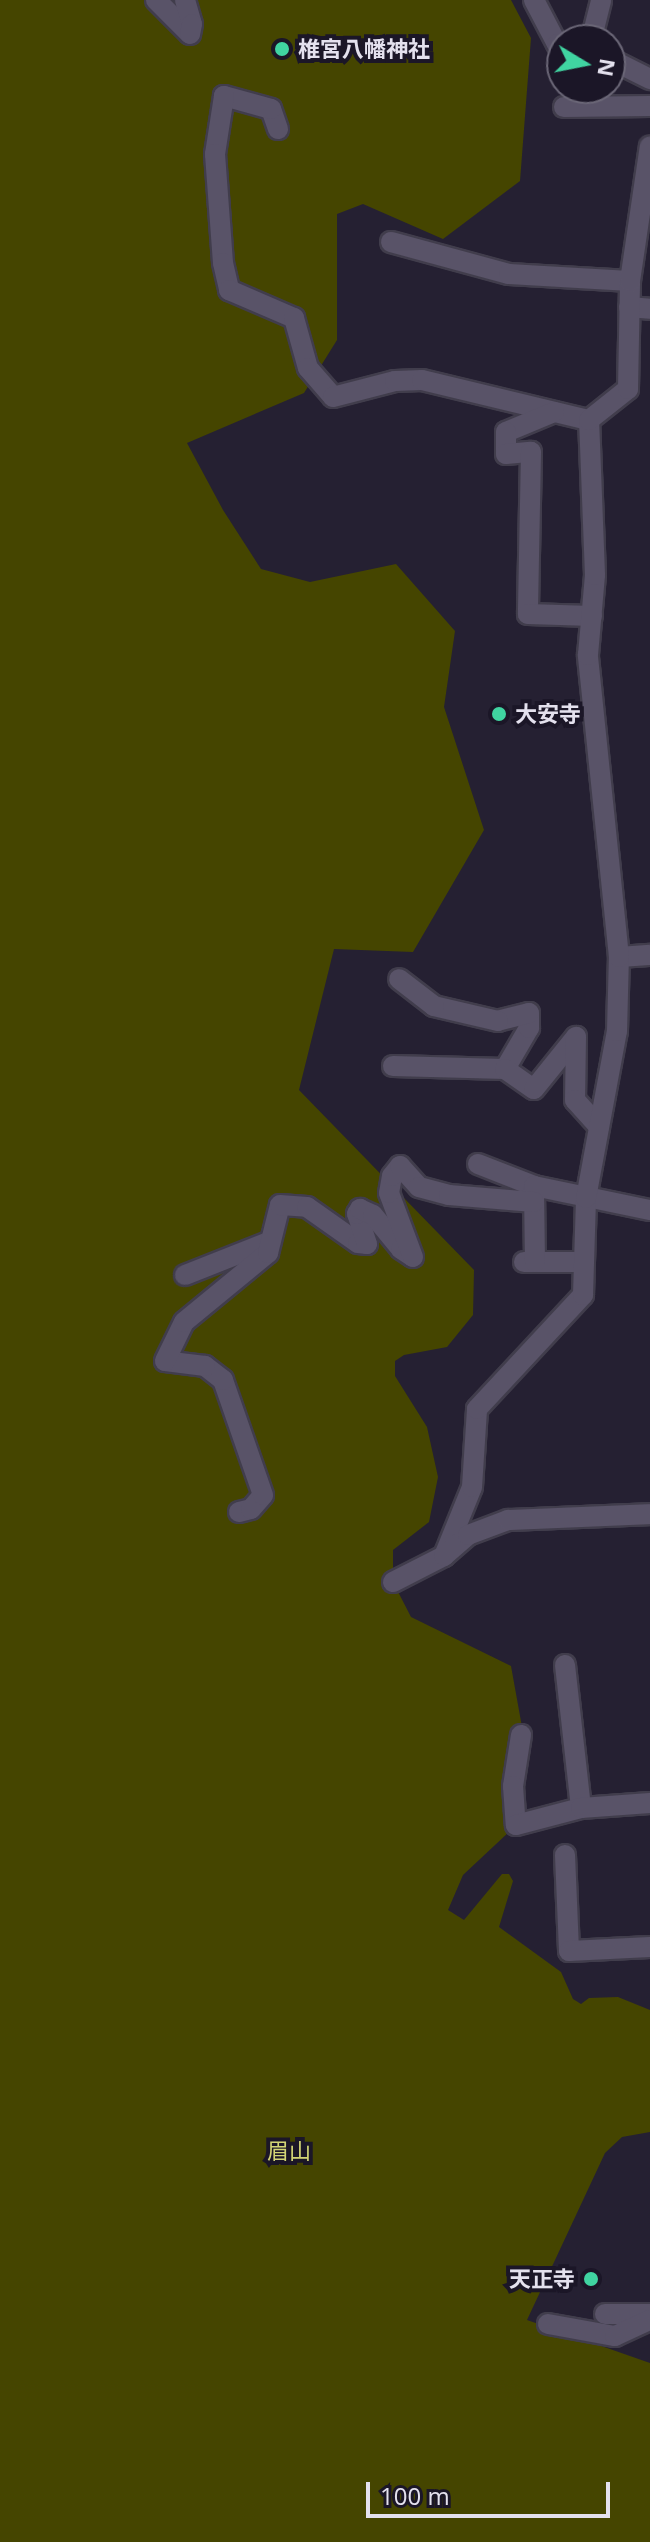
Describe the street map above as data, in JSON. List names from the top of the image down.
{
  "parks": ["眉山"],
  "places": ["椎宮八幡神社", "大安寺", "天正寺"],
  "scale_bar": "100 m",
  "north": "right"
}
